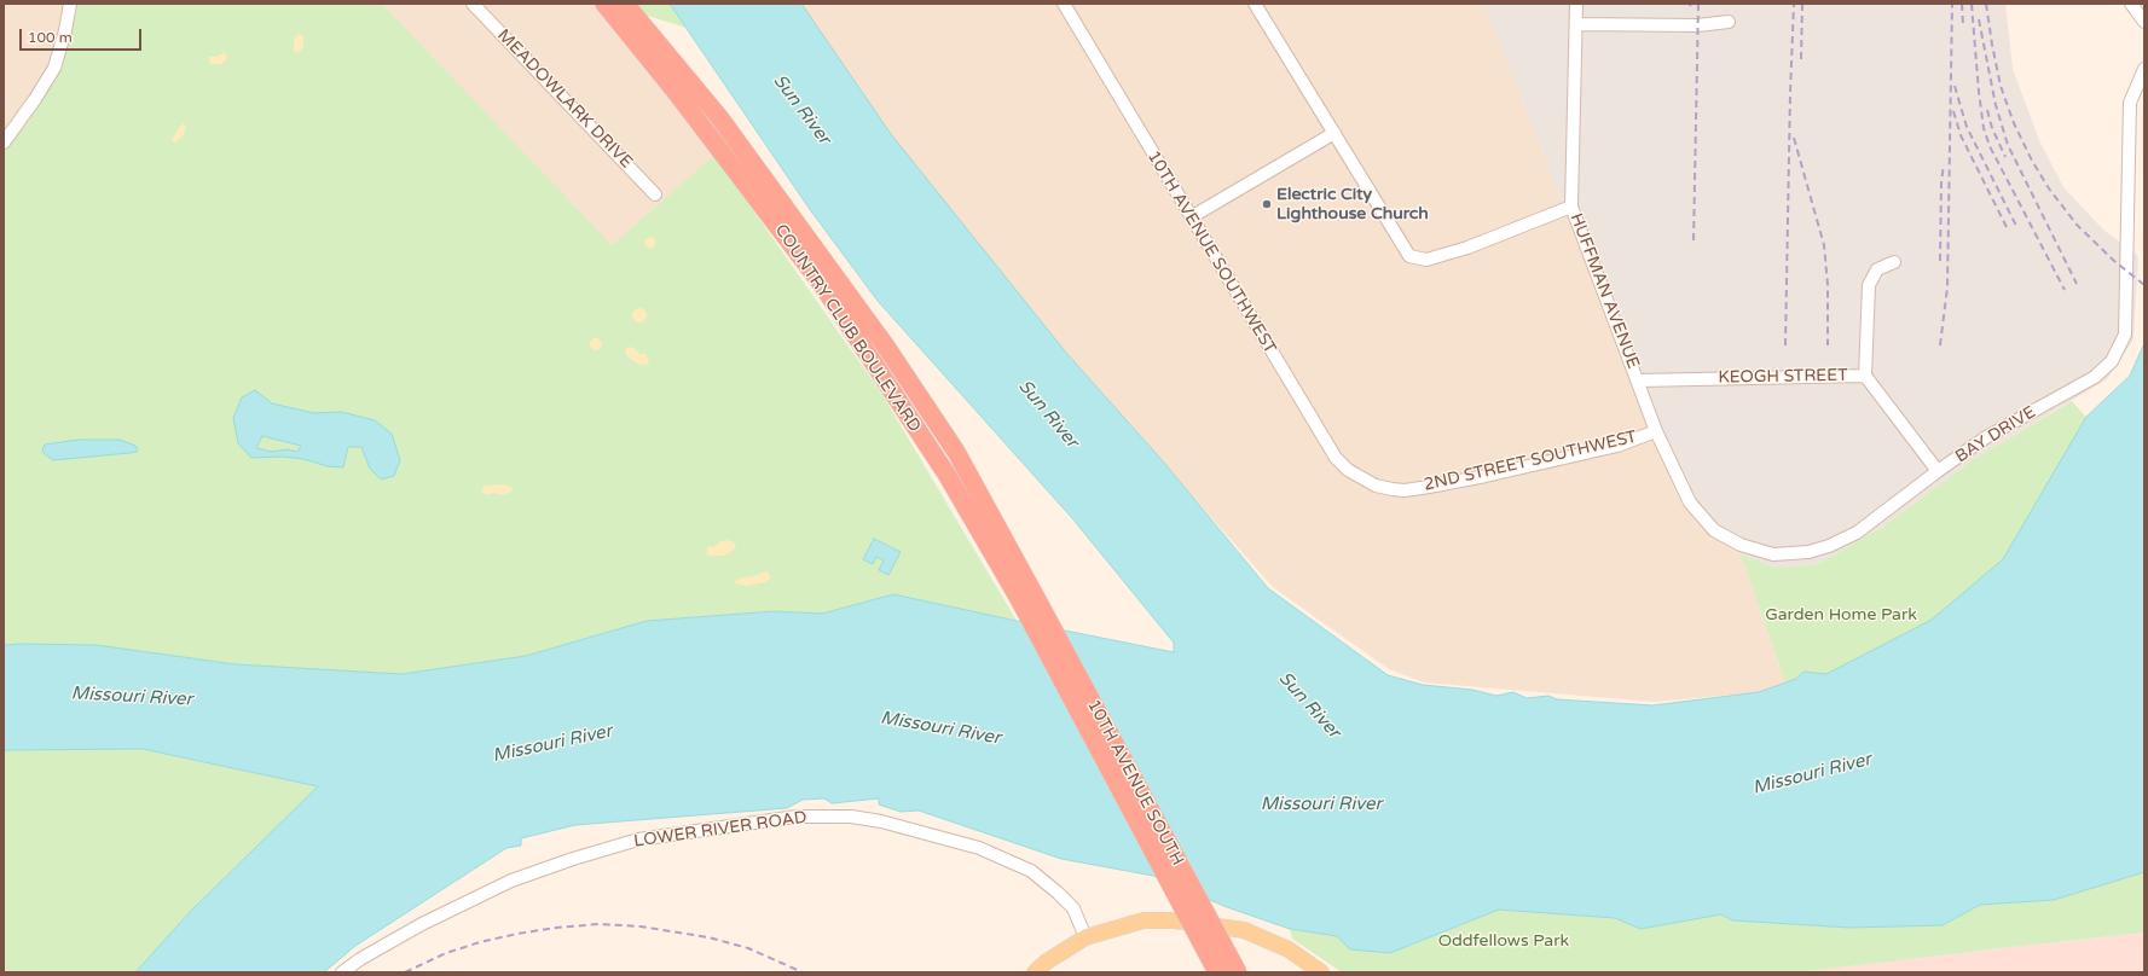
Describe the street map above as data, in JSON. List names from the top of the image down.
{
  "streets": {
    "highway": ["COUNTRY CLUB BOULEVARD", "10TH AVENUE SOUTH"],
    "street": [
      "MEADOWLARK DRIVE",
      "10TH AVENUE SOUTHWEST",
      "HUFFMAN AVENUE",
      "KEOGH STREET",
      "BAY DRIVE",
      "2ND STREET SOUTHWEST",
      "LOWER RIVER ROAD"
    ]
  },
  "crossings": [
    ["10TH AVENUE SOUTHWEST", "2ND STREET SOUTHWEST"],
    ["HUFFMAN AVENUE", "KEOGH STREET"],
    ["HUFFMAN AVENUE", "BAY DRIVE"],
    ["HUFFMAN AVENUE", "2ND STREET SOUTHWEST"],
    ["COUNTRY CLUB BOULEVARD", "10TH AVENUE SOUTH"],
    ["KEOGH STREET", "BAY DRIVE"],
    ["BAY DRIVE", "2ND STREET SOUTHWEST"]
  ],
  "water": ["Sun River", "Missouri River"],
  "parks": ["Garden Home Park", "Oddfellows Park"],
  "places": ["Electric City Lighthouse Church"],
  "scale_bar": "100 m"
}
